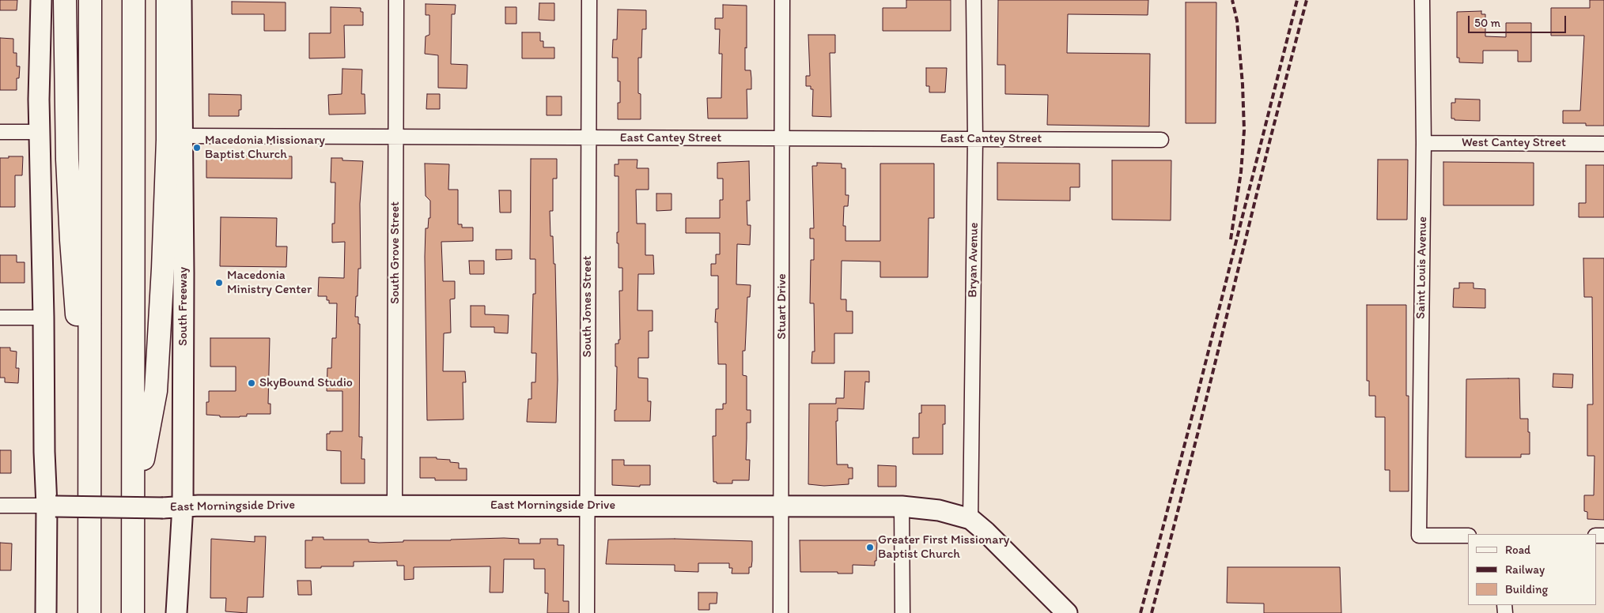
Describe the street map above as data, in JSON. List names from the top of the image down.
{
  "streets": {
    "main road": ["South Freeway", "East Morningside Drive"],
    "street": [
      "East Cantey Street",
      "West Cantey Street",
      "South Grove Street",
      "Bryan Avenue",
      "Saint Louis Avenue",
      "South Jones Street",
      "Stuart Drive"
    ]
  },
  "crossings": [
    ["East Cantey Street", "South Grove Street"],
    ["East Cantey Street", "Bryan Avenue"],
    ["East Cantey Street", "South Freeway"],
    ["East Cantey Street", "South Jones Street"],
    ["East Cantey Street", "Stuart Drive"],
    ["West Cantey Street", "Saint Louis Avenue"],
    ["South Grove Street", "East Morningside Drive"],
    ["Bryan Avenue", "East Morningside Drive"],
    ["South Freeway", "East Morningside Drive"],
    ["South Jones Street", "East Morningside Drive"],
    ["Stuart Drive", "East Morningside Drive"]
  ],
  "places": [
    "Macedonia Missionary Baptist Church",
    "Macedonia Ministry Center",
    "SkyBound Studio",
    "Greater First Missionary Baptist Church"
  ],
  "legend": ["Road", "Railway", "Building"],
  "scale_bar": "50 m"
}
